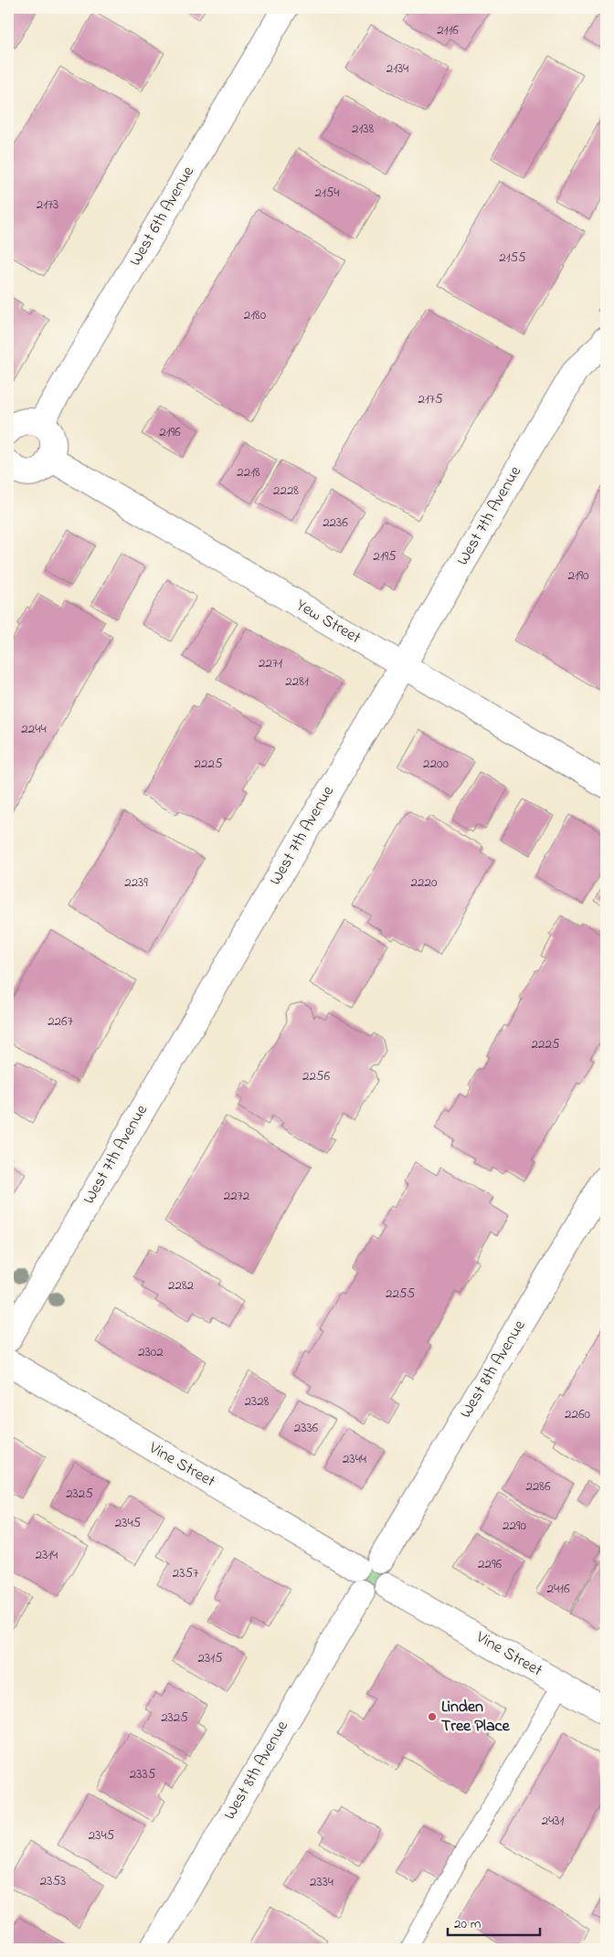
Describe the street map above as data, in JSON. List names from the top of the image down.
{
  "streets": {
    "street": [
      "West 6th Avenue",
      "West 7th Avenue",
      "Yew Street",
      "West 8th Avenue",
      "Vine Street"
    ]
  },
  "crossings": [
    ["West 7th Avenue", "Yew Street"],
    ["West 8th Avenue", "Vine Street"]
  ],
  "places": ["Linden Tree Place"],
  "house_numbers": [
    "2116",
    "2134",
    "2138",
    "2154",
    "2173",
    "2155",
    "2180",
    "2175",
    "2196",
    "2218",
    "2228",
    "2236",
    "2195",
    "2190",
    "2271",
    "2281",
    "2244",
    "2225",
    "2200",
    "2239",
    "2220",
    "2267",
    "2225",
    "2256",
    "2272",
    "2282",
    "2255",
    "2302",
    "2328",
    "2260",
    "2336",
    "2344",
    "2286",
    "2325",
    "2345",
    "2290",
    "2314",
    "2296",
    "2357",
    "2416",
    "2315",
    "2325",
    "2335",
    "2431",
    "2345",
    "2353",
    "2334"
  ],
  "scale_bar": "20 m"
}
